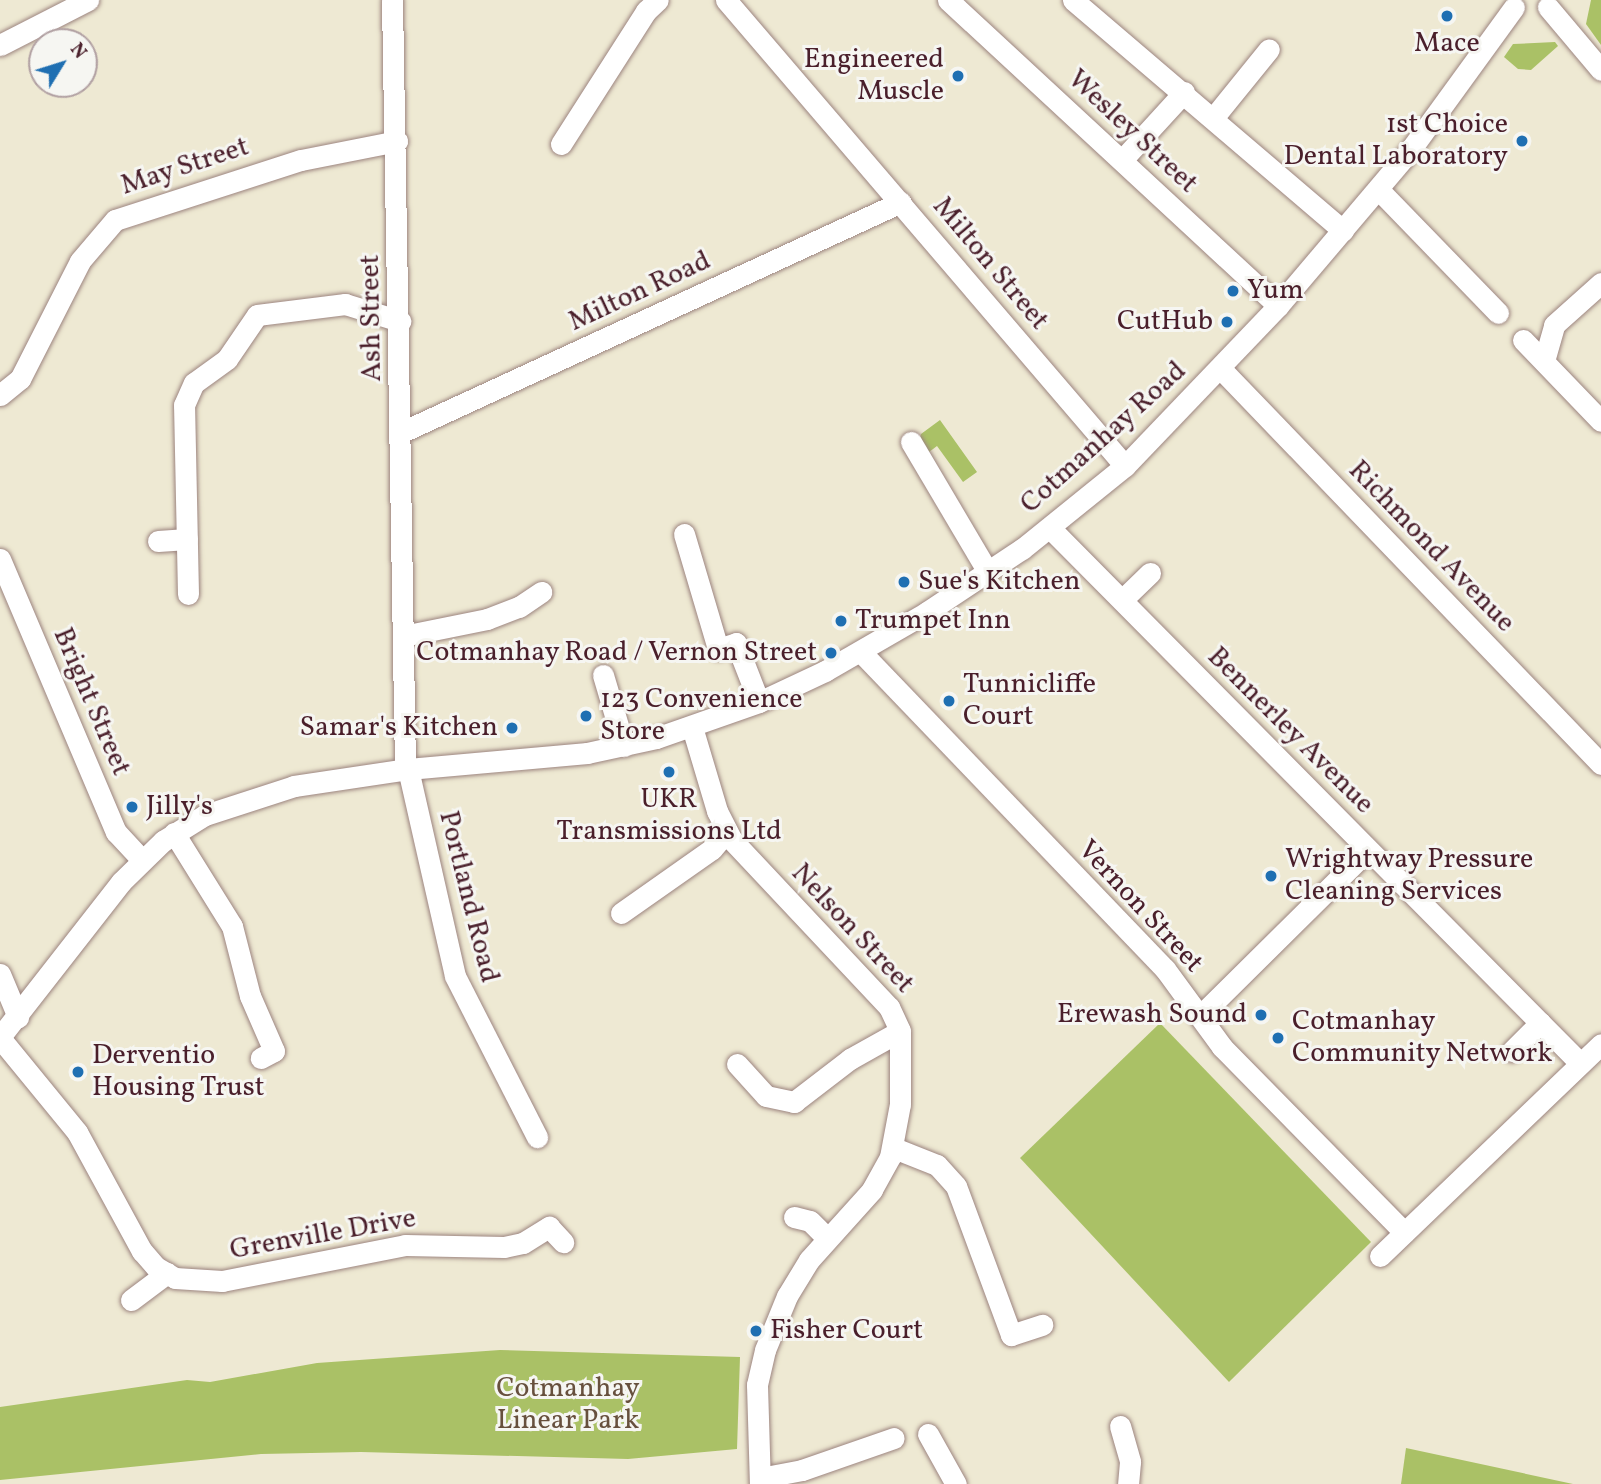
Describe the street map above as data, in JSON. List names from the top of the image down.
{
  "streets": {
    "street": [
      "Wesley Street",
      "May Street",
      "Milton Street",
      "Milton Road",
      "Ash Street",
      "Cotmanhay Road",
      "Richmond Avenue",
      "Bright Street",
      "Bennerley Avenue",
      "Portland Road",
      "Vernon Street",
      "Nelson Street",
      "Grenville Drive"
    ]
  },
  "crossings": [
    ["Wesley Street", "Cotmanhay Road"],
    ["May Street", "Ash Street"],
    ["Milton Street", "Milton Road"],
    ["Milton Street", "Cotmanhay Road"],
    ["Milton Road", "Ash Street"],
    ["Ash Street", "Cotmanhay Road"],
    ["Ash Street", "Portland Road"],
    ["Cotmanhay Road", "Richmond Avenue"],
    ["Cotmanhay Road", "Bright Street"],
    ["Cotmanhay Road", "Bennerley Avenue"],
    ["Cotmanhay Road", "Portland Road"],
    ["Cotmanhay Road", "Vernon Street"],
    ["Cotmanhay Road", "Nelson Street"]
  ],
  "parks": ["Cotmanhay Linear Park"],
  "places": [
    "Mace",
    "Engineered Muscle",
    "1st Choice Dental Laboratory",
    "Yum",
    "CutHub",
    "Sue's Kitchen",
    "Trumpet Inn",
    "Cotmanhay Road / Vernon Street",
    "Tunnicliffe Court",
    "123 Convenience Store",
    "Samar's Kitchen",
    "UKR Transmissions Ltd",
    "Jilly's",
    "Wrightway Pressure Cleaning Services",
    "Erewash Sound",
    "Cotmanhay Community Network",
    "Derventio Housing Trust",
    "Fisher Court"
  ],
  "north": "top right"
}
